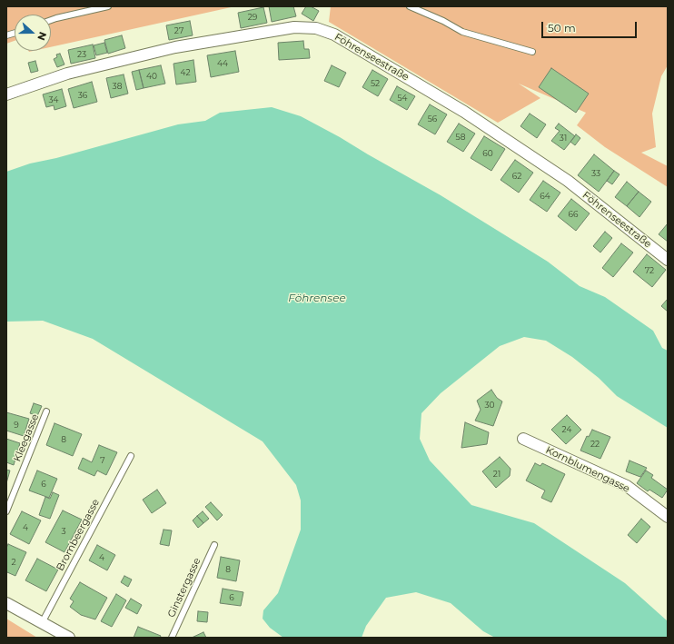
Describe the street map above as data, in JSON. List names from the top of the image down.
{
  "streets": {
    "street": ["Föhrenseestraße", "Kornblumengasse"],
    "lane": ["Kleegasse", "Brombeergasse", "Ginstergasse"]
  },
  "water": ["Föhrensee"],
  "house_numbers": [
    "29",
    "27",
    "23",
    "44",
    "42",
    "40",
    "52",
    "38",
    "36",
    "54",
    "34",
    "56",
    "58",
    "31",
    "60",
    "33",
    "62",
    "64",
    "66",
    "72",
    "30",
    "9",
    "24",
    "8",
    "22",
    "7",
    "21",
    "6",
    "4",
    "3",
    "4",
    "2",
    "8",
    "6"
  ],
  "scale_bar": "50 m",
  "north": "right"
}
